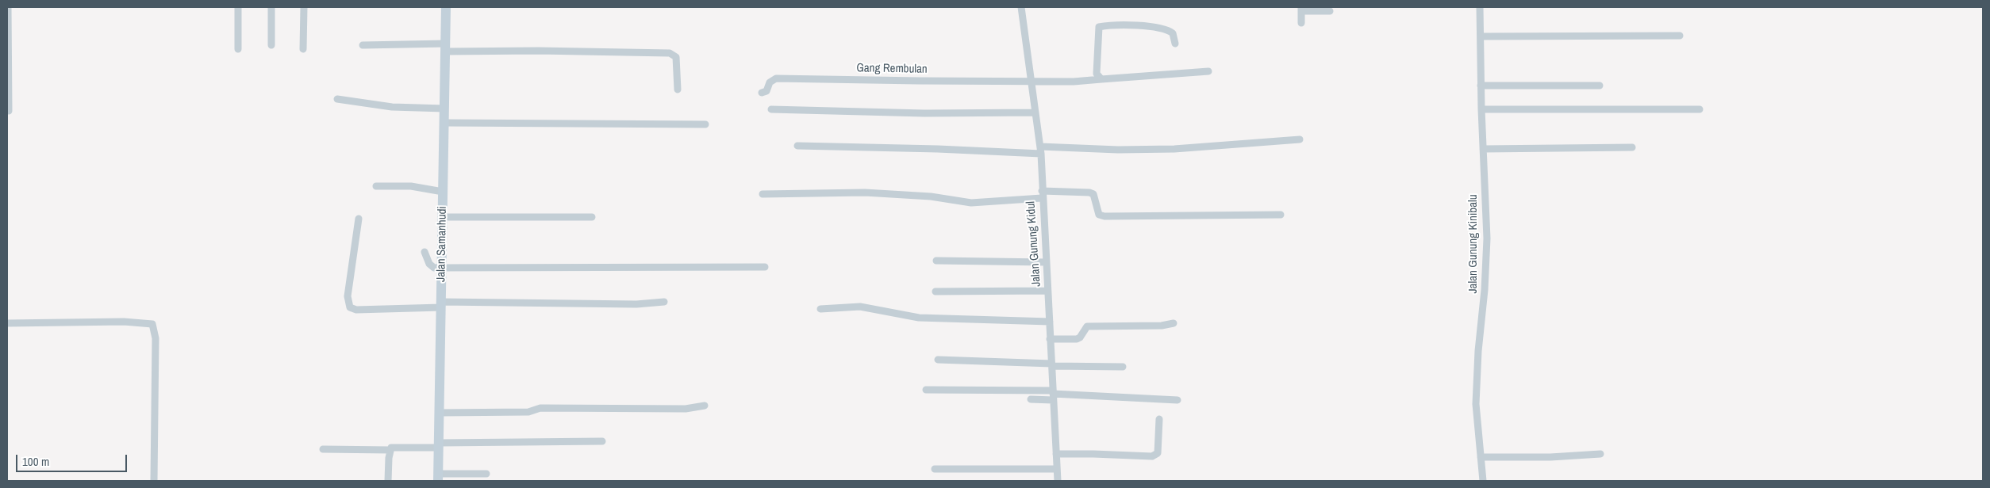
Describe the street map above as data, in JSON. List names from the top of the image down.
{
  "streets": {
    "street": [
      "Gang Rembulan",
      "Jalan Samanhudi",
      "Jalan Gunung Kidul",
      "Jalan Gunung Kinibalu"
    ]
  },
  "crossings": [
    ["Gang Rembulan", "Jalan Gunung Kidul"]
  ],
  "scale_bar": "100 m"
}
